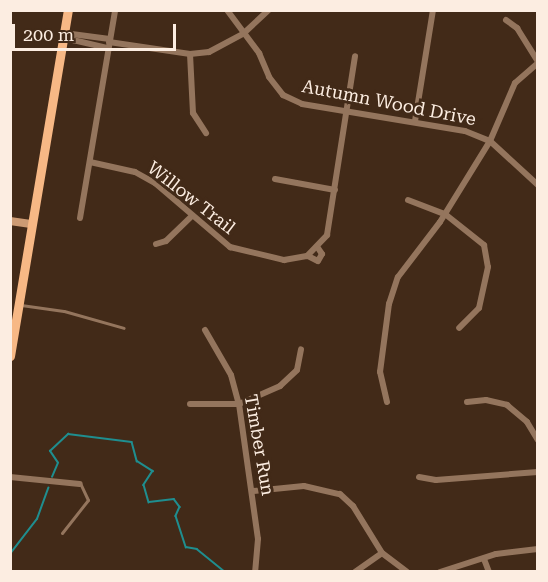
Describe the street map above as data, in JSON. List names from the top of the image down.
{
  "streets": {
    "street": ["Autumn Wood Drive", "Willow Trail", "Timber Run"]
  },
  "crossings": [
    ["Autumn Wood Drive", "Willow Trail"]
  ],
  "scale_bar": "200 m"
}
